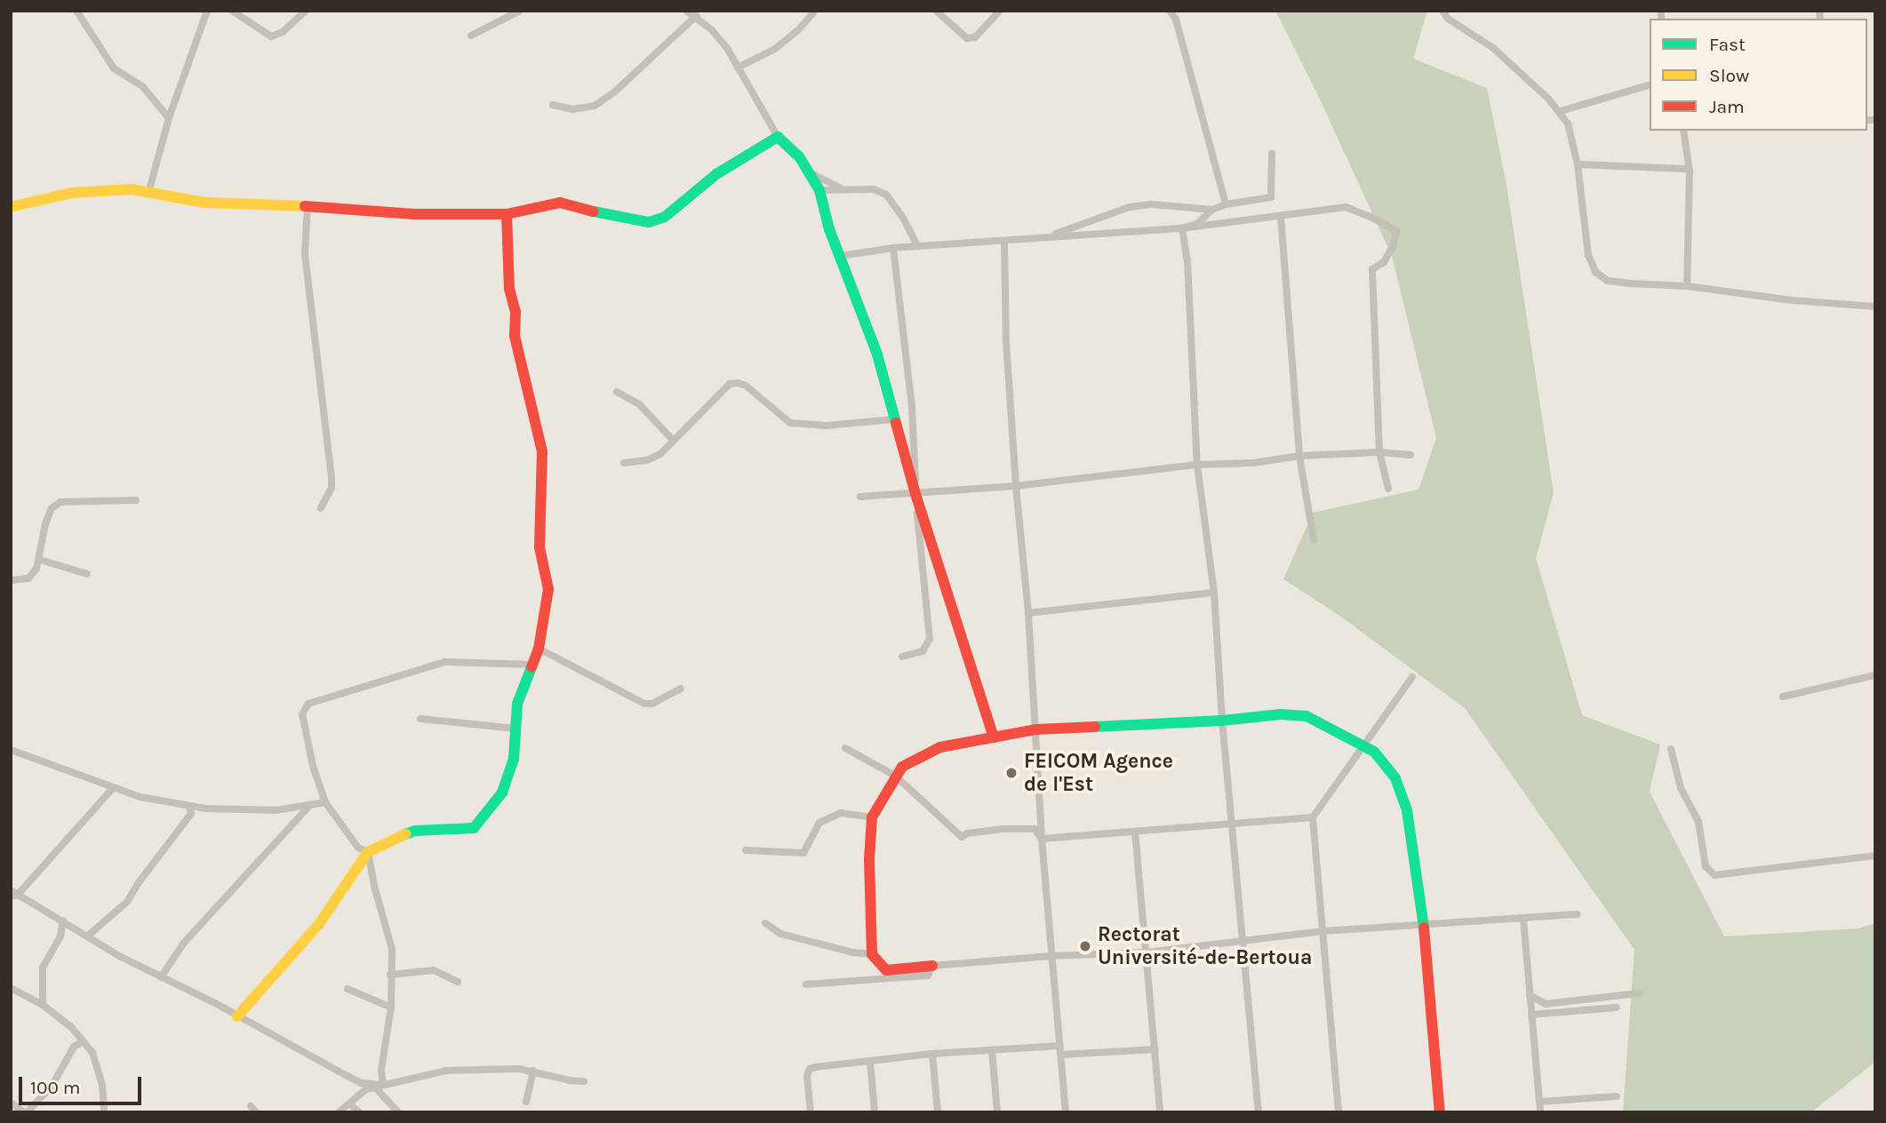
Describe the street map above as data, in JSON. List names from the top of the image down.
{
  "places": ["FEICOM Agence de l'Est", "Rectorat Université-de-Bertoua"],
  "legend": ["Fast", "Slow", "Jam"],
  "scale_bar": "100 m"
}
